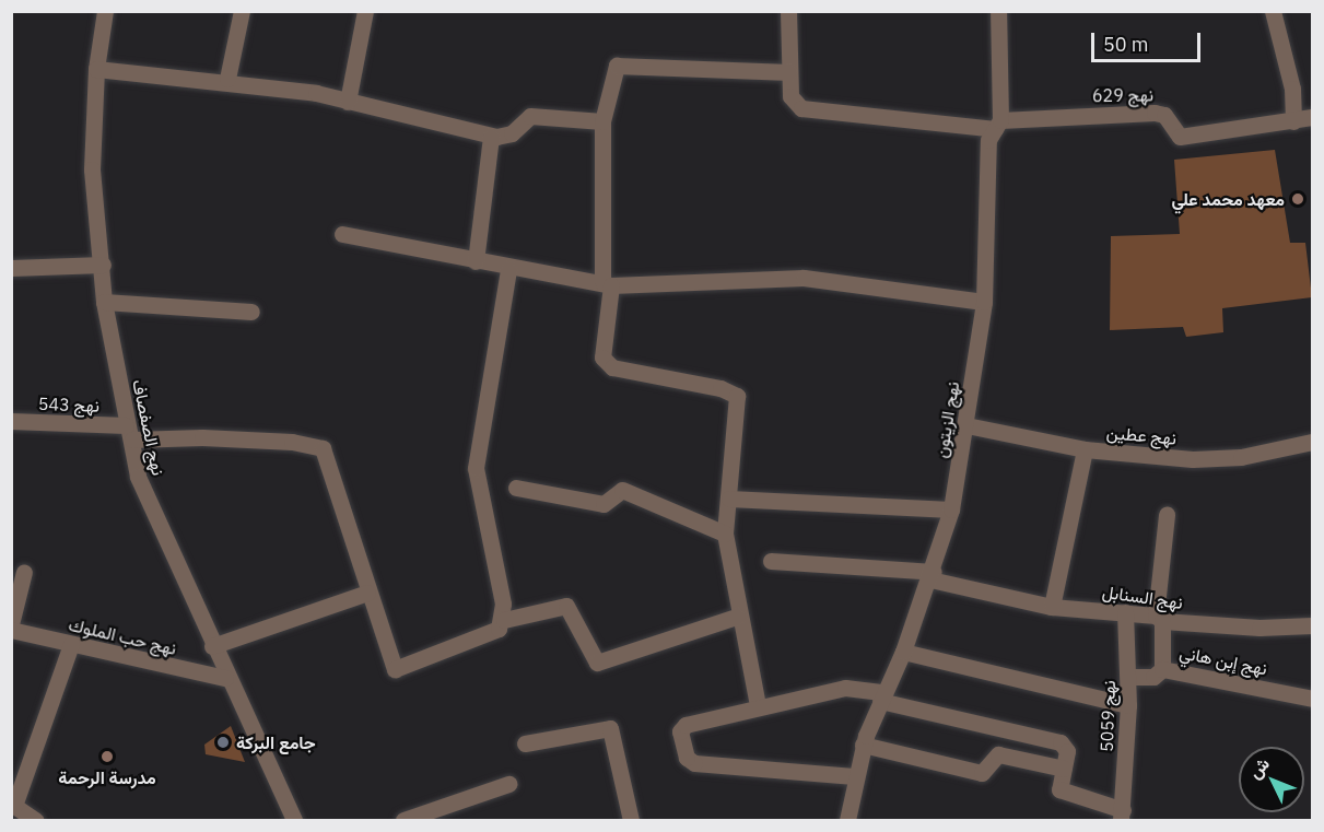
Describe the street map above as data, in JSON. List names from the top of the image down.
{
  "streets": {
    "street": [
      "نهج 629",
      "نهج 543",
      "نهج الزيتون",
      "نهج الصفصاف",
      "نهج عطين",
      "نهج السنابل",
      "نهج حب الملوك",
      "نهج إبن هاني",
      "نهج 5059"
    ]
  },
  "crossings": [
    ["نهج 629", "نهج الزيتون"],
    ["نهج 543", "نهج الصفصاف"],
    ["نهج الزيتون", "نهج عطين"],
    ["نهج الزيتون", "نهج السنابل"],
    ["نهج الصفصاف", "نهج حب الملوك"],
    ["نهج السنابل", "نهج 5059"],
    ["نهج إبن هاني", "نهج 5059"]
  ],
  "places": ["معهد محمد علي", "جامع البركة", "مدرسة الرحمة"],
  "scale_bar": "50 m",
  "north": "top left"
}
